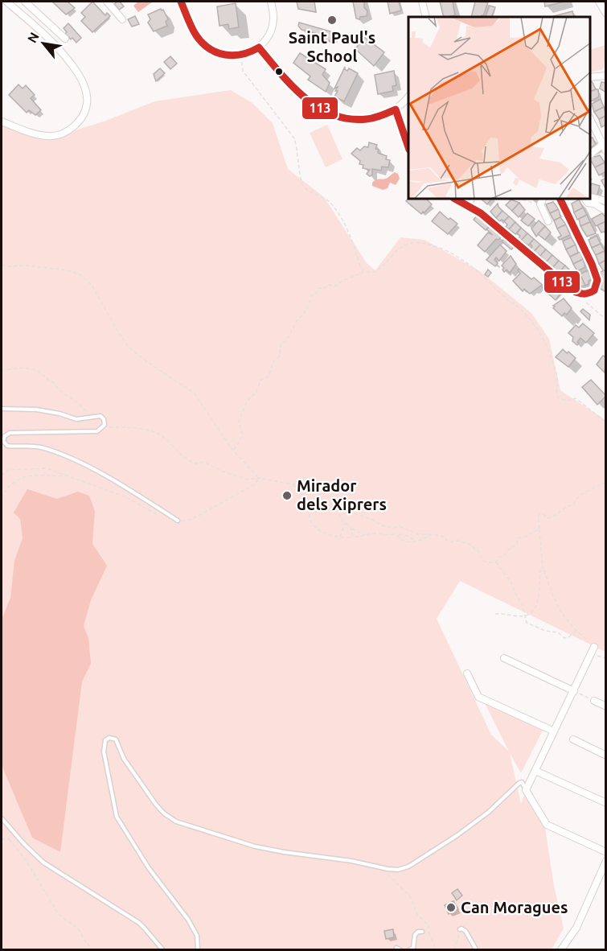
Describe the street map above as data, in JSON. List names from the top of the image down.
{
  "places": ["Saint Paul's School", "Mirador dels Xiprers", "Can Moragues"],
  "lines": ["transit line 113"],
  "north": "top left"
}
